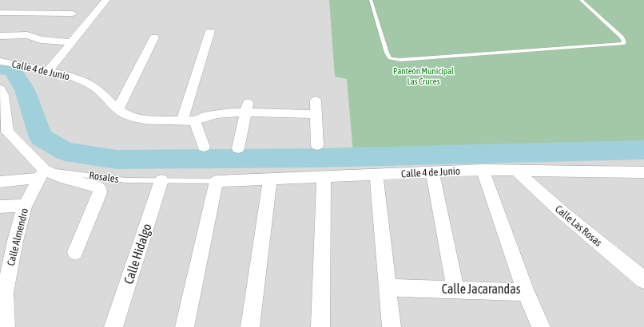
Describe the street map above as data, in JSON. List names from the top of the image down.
{
  "streets": {
    "street": [
      "Calle 4 de Junio",
      "Calle Las Rosas",
      "Calle Almendro",
      "Calle Hidalgo",
      "Calle Jacarandas"
    ],
    "lane": ["Rosales"]
  },
  "crossings": [
    ["Calle 4 de Junio", "Rosales"],
    ["Calle 4 de Junio", "Calle Las Rosas"],
    ["Calle 4 de Junio", "Calle Jacarandas"],
    ["Rosales", "Calle Almendro"],
    ["Rosales", "Calle Hidalgo"]
  ],
  "parks": ["Panteón Municipal Las Cruces"]
}
